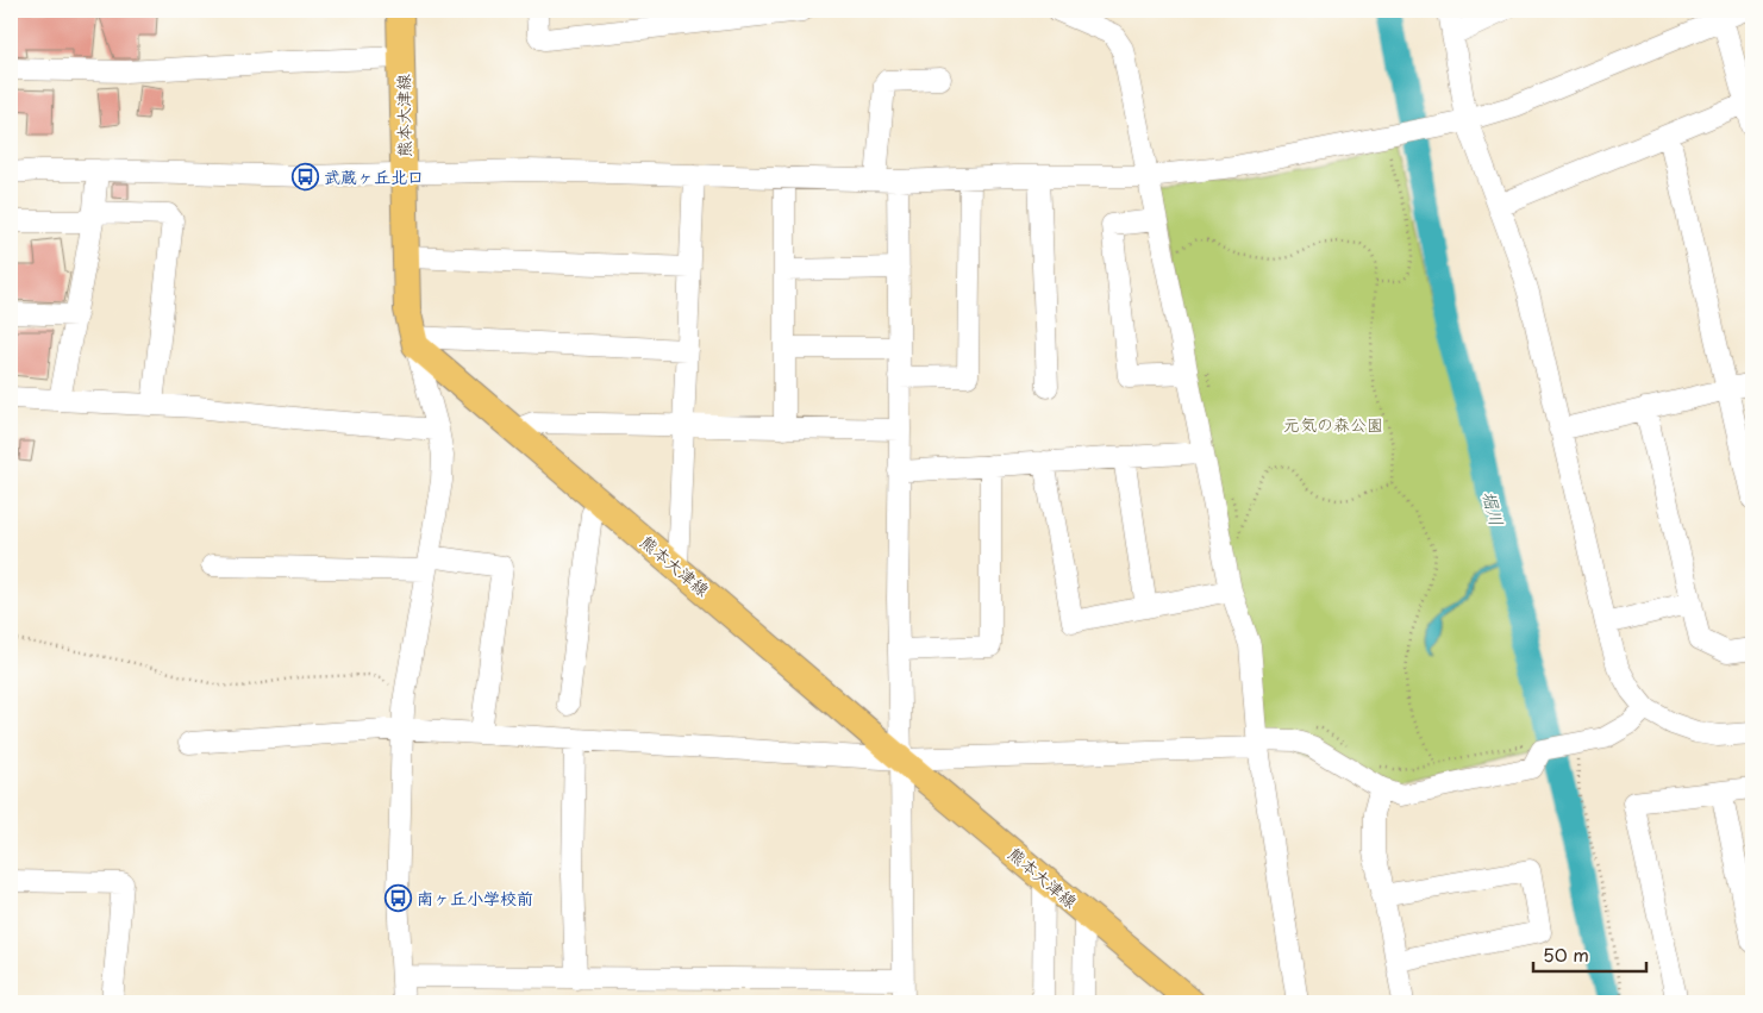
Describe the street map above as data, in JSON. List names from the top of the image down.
{
  "streets": {
    "main road": ["熊本大津線"]
  },
  "water": ["堀川"],
  "parks": ["元気の森公園"],
  "places": {
    "bus stop": ["武蔵ヶ丘北口", "南ヶ丘小学校前"]
  },
  "scale_bar": "50 m"
}
